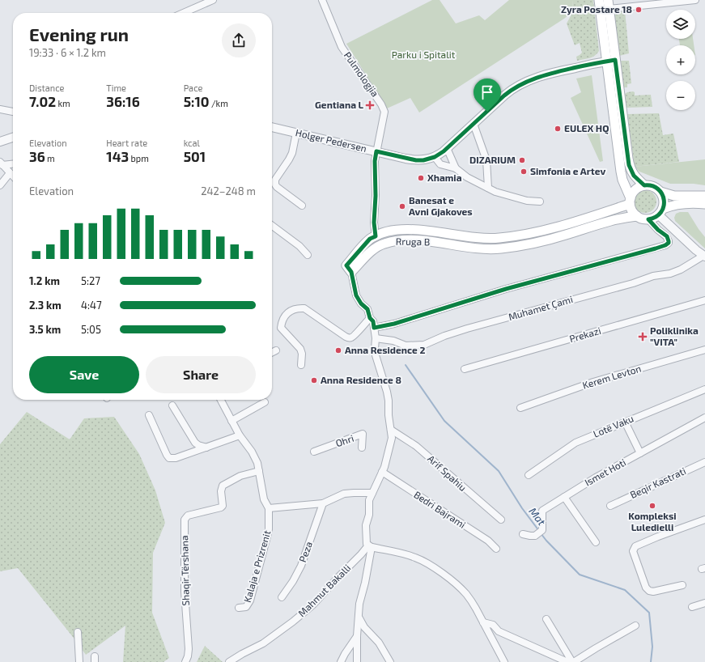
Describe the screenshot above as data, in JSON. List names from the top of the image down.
{
  "streets": {
    "main road": ["Rruga B"],
    "street": [
      "Pulmologjia",
      "Holger Pedersen",
      "Muhamet Çami",
      "Prekazi",
      "Kerem Levton",
      "Lotë Vaku",
      "Ohri",
      "Ismet Hoti",
      "Arif Spahiu",
      "Beqir Kastrati",
      "Bedri Bajrami",
      "Peza",
      "Kalaja e Prizrenit",
      "Shaqir Tërshana",
      "Mahmut Bakalli"
    ]
  },
  "crossings": [
    ["Pulmologjia", "Holger Pedersen"],
    ["Pulmologjia", "Rruga B"],
    ["Kalaja e Prizrenit", "Shaqir Tërshana"]
  ],
  "water": ["Mat"],
  "parks": ["Parku i Spitalit"],
  "places": {
    "other": [
      "Zyra Postare 18",
      "EULEX HQ",
      "DIZARIUM",
      "Simfonia e Artev",
      "Xhamia",
      "Banesat e Avni Gjakoves",
      "Anna Residence 2",
      "Anna Residence 8",
      "Kompleksi Luledielli"
    ],
    "health": ["Gentiana L", "Poliklinika \"VITA\""]
  },
  "page": {
    "map_buttons": ["+", "−"],
    "heading": ["Evening run", "19:33 · 6 × 1.2 km"],
    "stats": [
      ["Distance", "7.02 km"],
      ["Time", "36:16"],
      ["Pace", "5:10 /km"],
      ["Elevation", "36 m"],
      ["Heart rate", "143 bpm"],
      ["kcal", "501"]
    ],
    "chart": ["Elevation", "242–248 m"],
    "list": [
      {
        "name": "1.2 km",
        "note": "5:27"
      },
      {
        "name": "2.3 km",
        "note": "4:47"
      },
      {
        "name": "3.5 km",
        "note": "5:05"
      }
    ],
    "buttons": ["Save", "Share"]
  }
}
